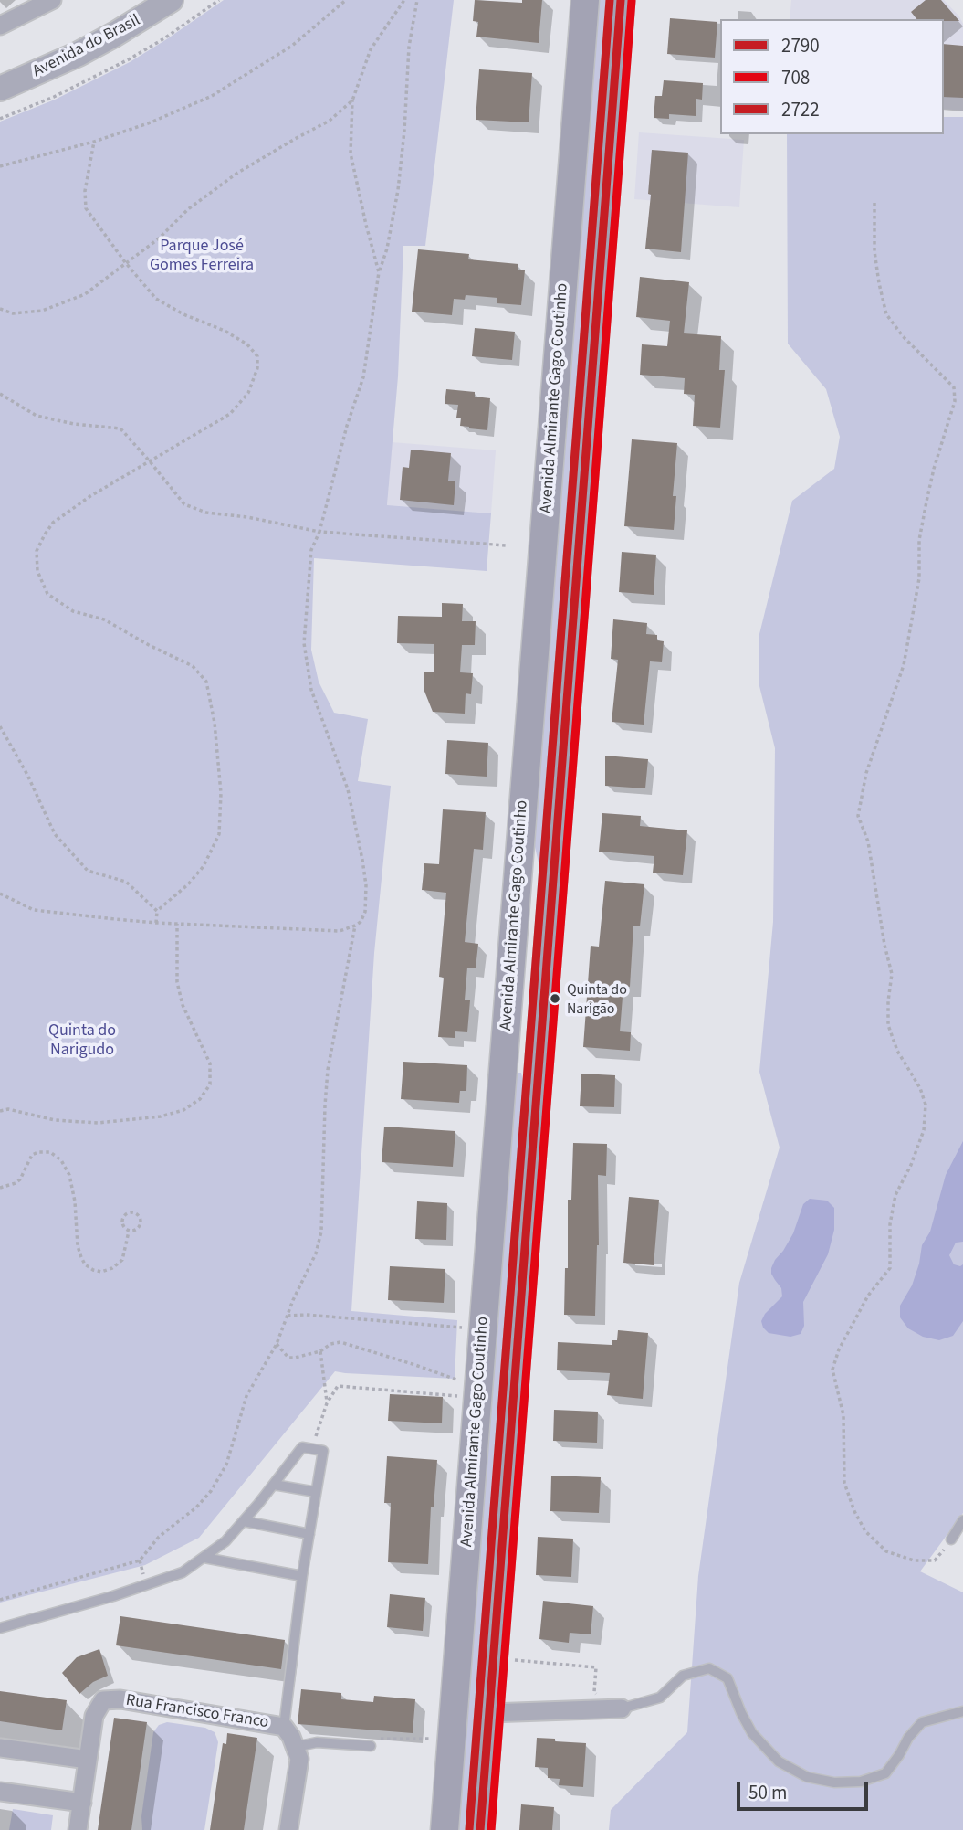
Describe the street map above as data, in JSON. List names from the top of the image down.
{
  "streets": {
    "main road": ["Avenida do Brasil", "Avenida Almirante Gago Coutinho"],
    "street": ["Rua Francisco Franco"]
  },
  "parks": ["Parque José Gomes Ferreira", "Quinta do Narigudo"],
  "places": ["Quinta do Narigão"],
  "lines": ["transit line 2790", "transit line 2722", "transit line 708"],
  "legend": ["2790", "708", "2722"],
  "scale_bar": "50 m"
}
